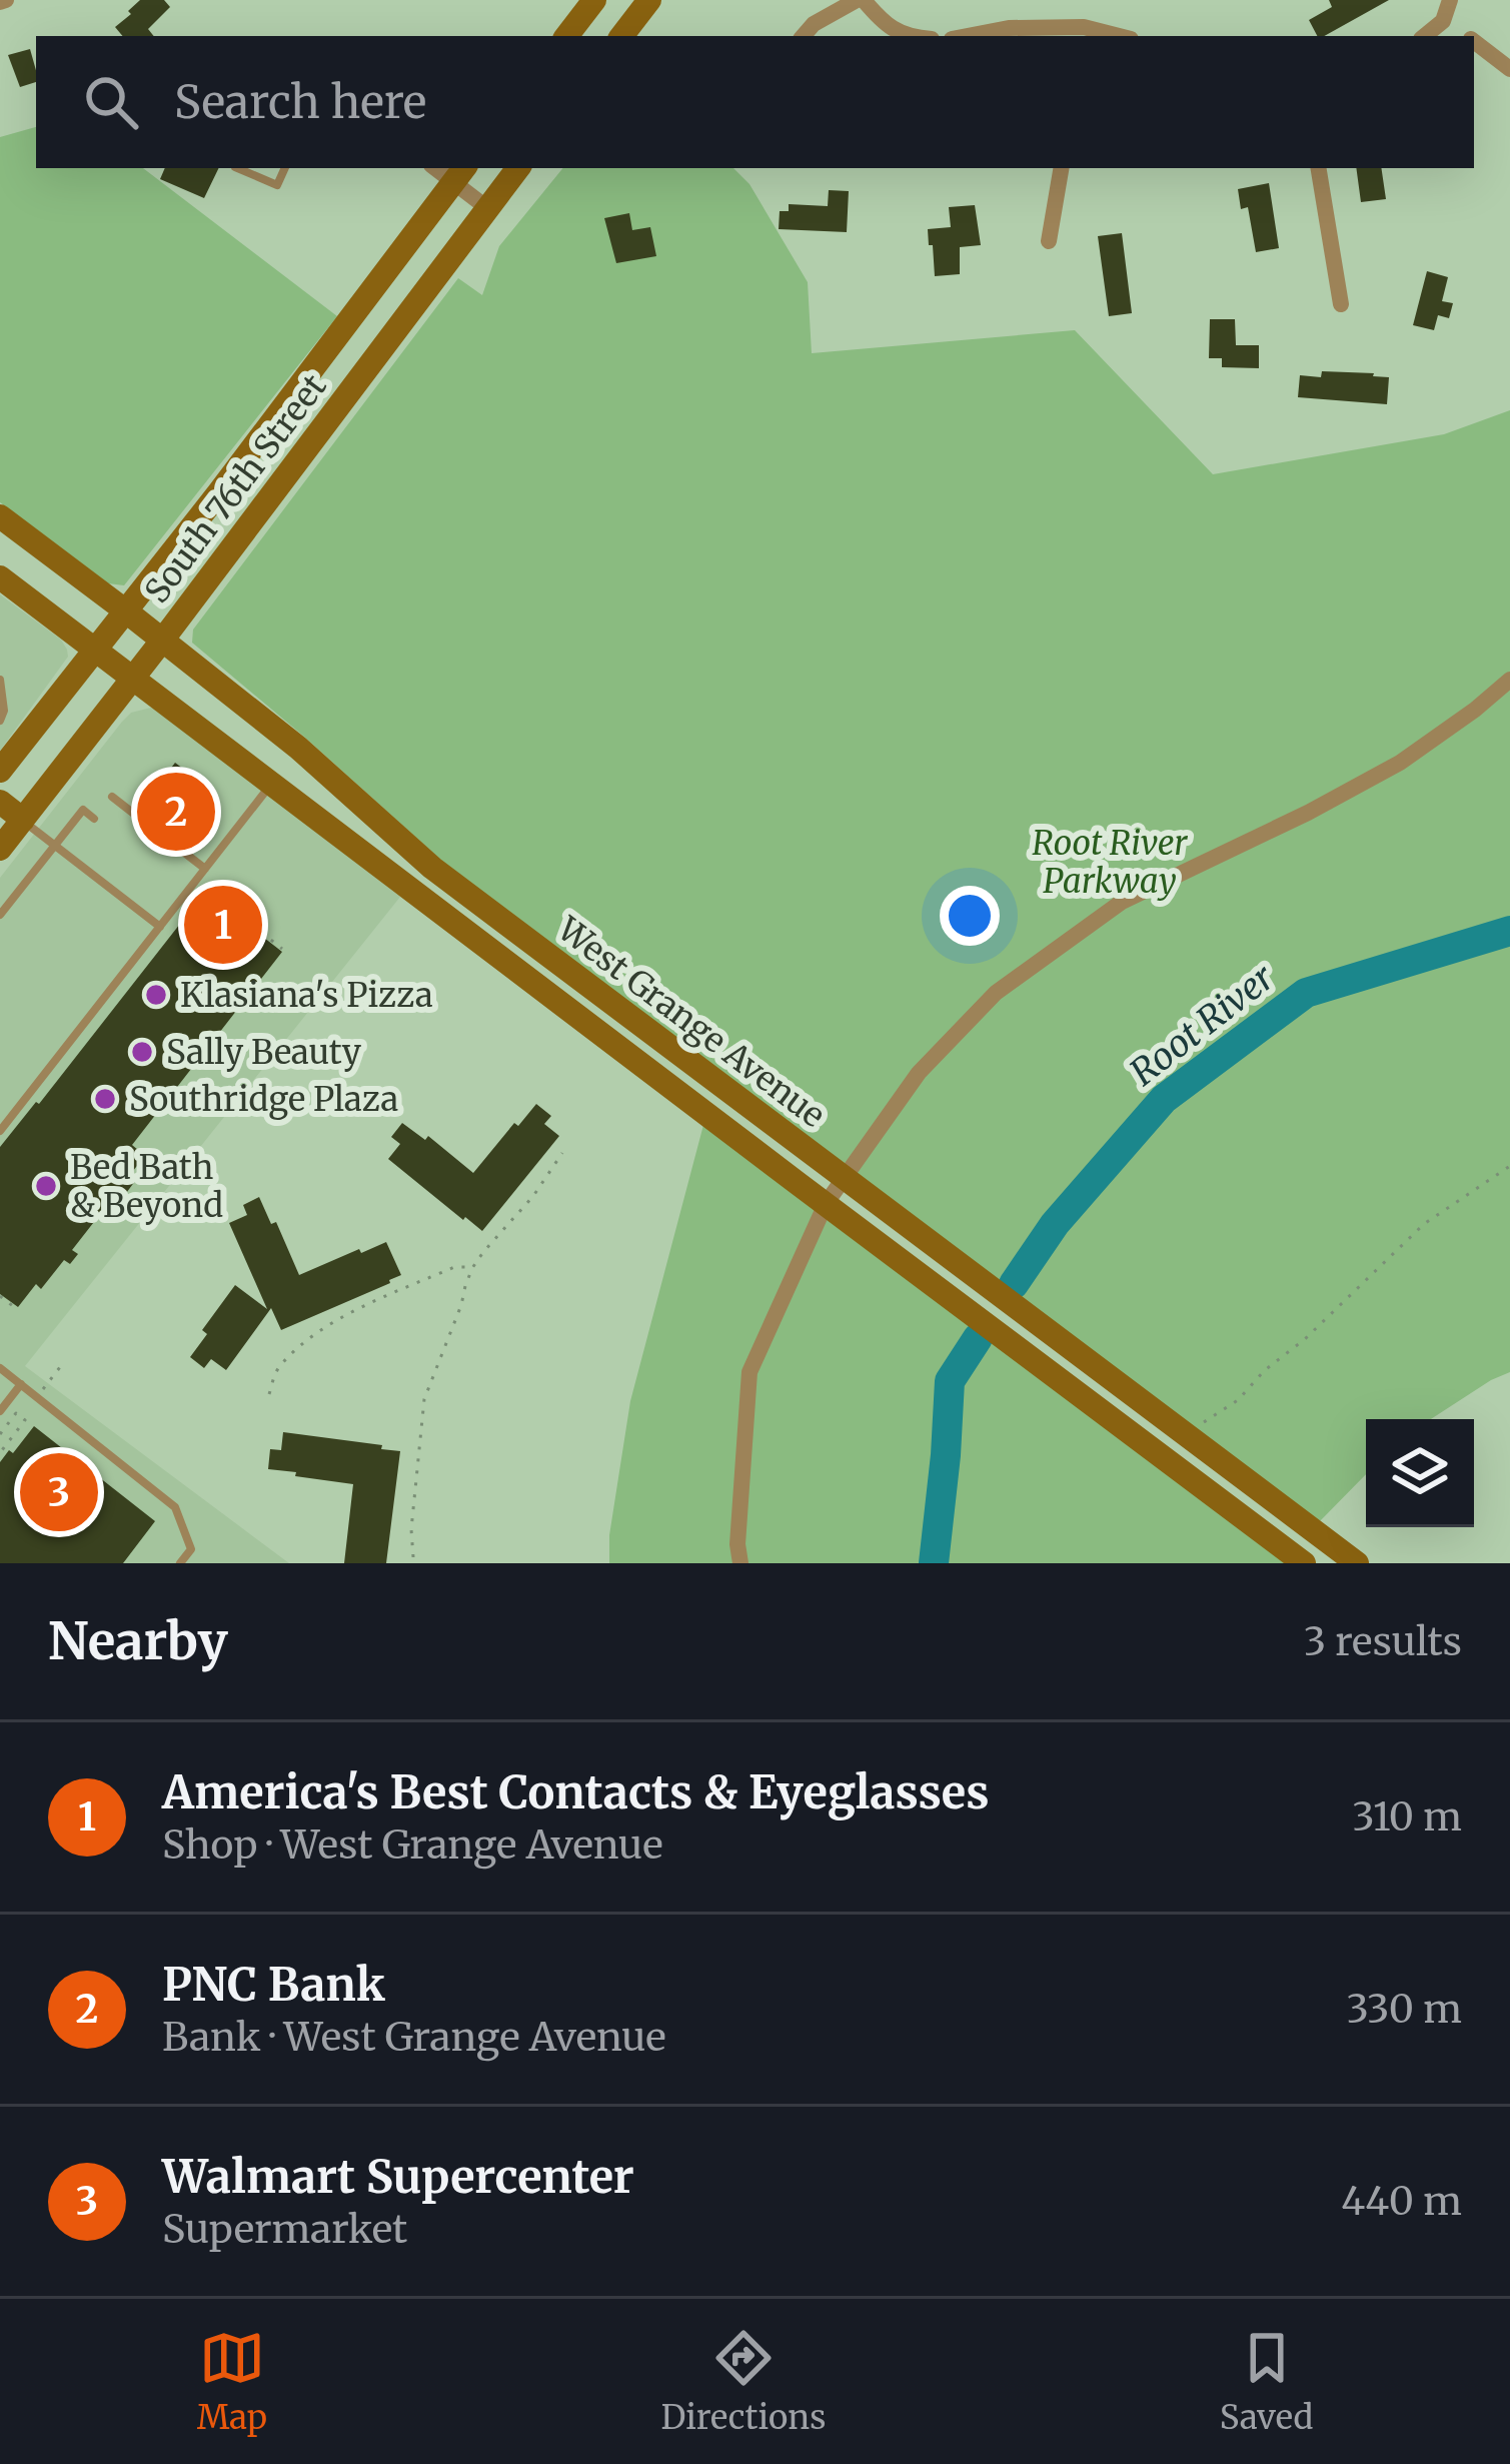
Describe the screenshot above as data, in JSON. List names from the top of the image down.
{
  "streets": {
    "street": ["South 76th Street", "West Grange Avenue"]
  },
  "crossings": [
    ["South 76th Street", "West Grange Avenue"]
  ],
  "water": ["Root River"],
  "parks": ["Root River Parkway"],
  "places": [
    "Klasiana's Pizza",
    "Sally Beauty",
    "Southridge Plaza",
    "Bed Bath & Beyond"
  ],
  "page": {
    "search": "Search here",
    "pins": ["2", "1", "3"],
    "heading": ["Nearby", "3 results"],
    "list": [
      {
        "mark": "1",
        "name": "America's Best Contacts & Eyeglasses",
        "note": "Shop · West Grange Avenue",
        "value": "310 m"
      },
      {
        "mark": "2",
        "name": "PNC Bank",
        "note": "Bank · West Grange Avenue",
        "value": "330 m"
      },
      {
        "mark": "3",
        "name": "Walmart Supercenter",
        "note": "Supermarket",
        "value": "440 m"
      }
    ],
    "nav": ["Map", "Directions", "Saved"]
  }
}
